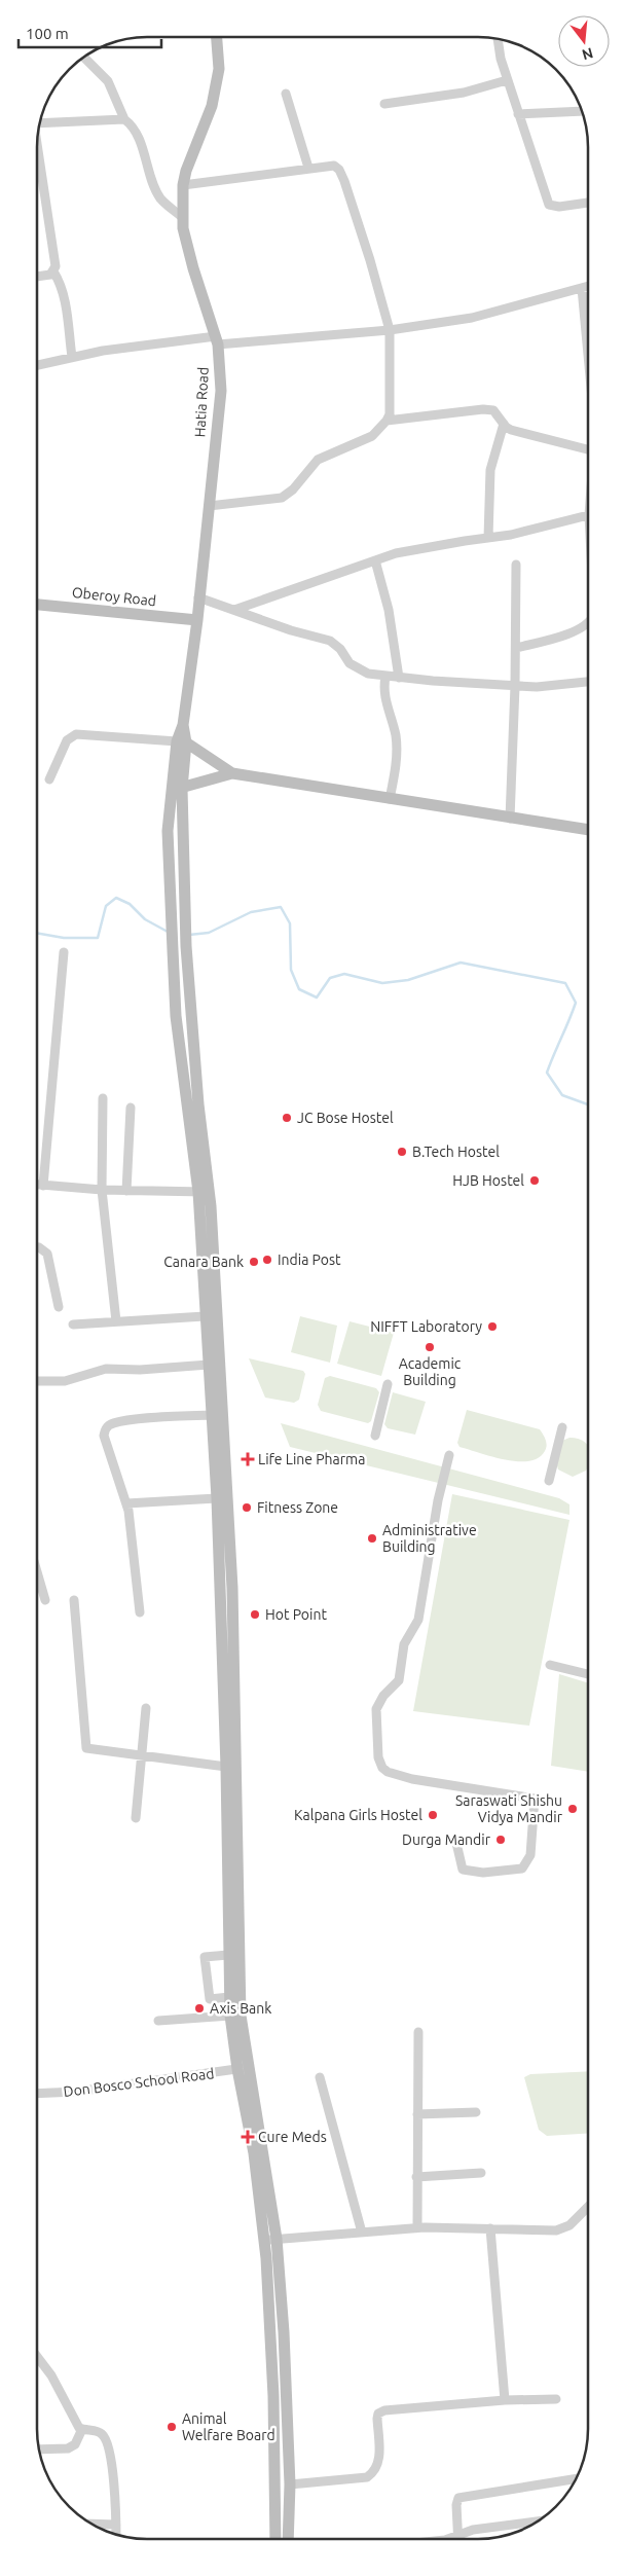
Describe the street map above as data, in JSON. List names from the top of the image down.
{
  "streets": {
    "main road": ["Hatia Road", "Oberoy Road"],
    "street": ["Don Bosco School Road"]
  },
  "crossings": [
    ["Hatia Road", "Oberoy Road"]
  ],
  "places": {
    "other": [
      "JC Bose Hostel",
      "B.Tech Hostel",
      "HJB Hostel",
      "India Post",
      "Canara Bank",
      "NIFFT Laboratory",
      "Academic Building",
      "Fitness Zone",
      "Administrative Building",
      "Hot Point",
      "Saraswati Shishu Vidya Mandir",
      "Kalpana Girls Hostel",
      "Durga Mandir",
      "Axis Bank",
      "Animal Welfare Board"
    ],
    "health": ["Life Line Pharma", "Cure Meds"]
  },
  "scale_bar": "100 m",
  "north": "bottom"
}
